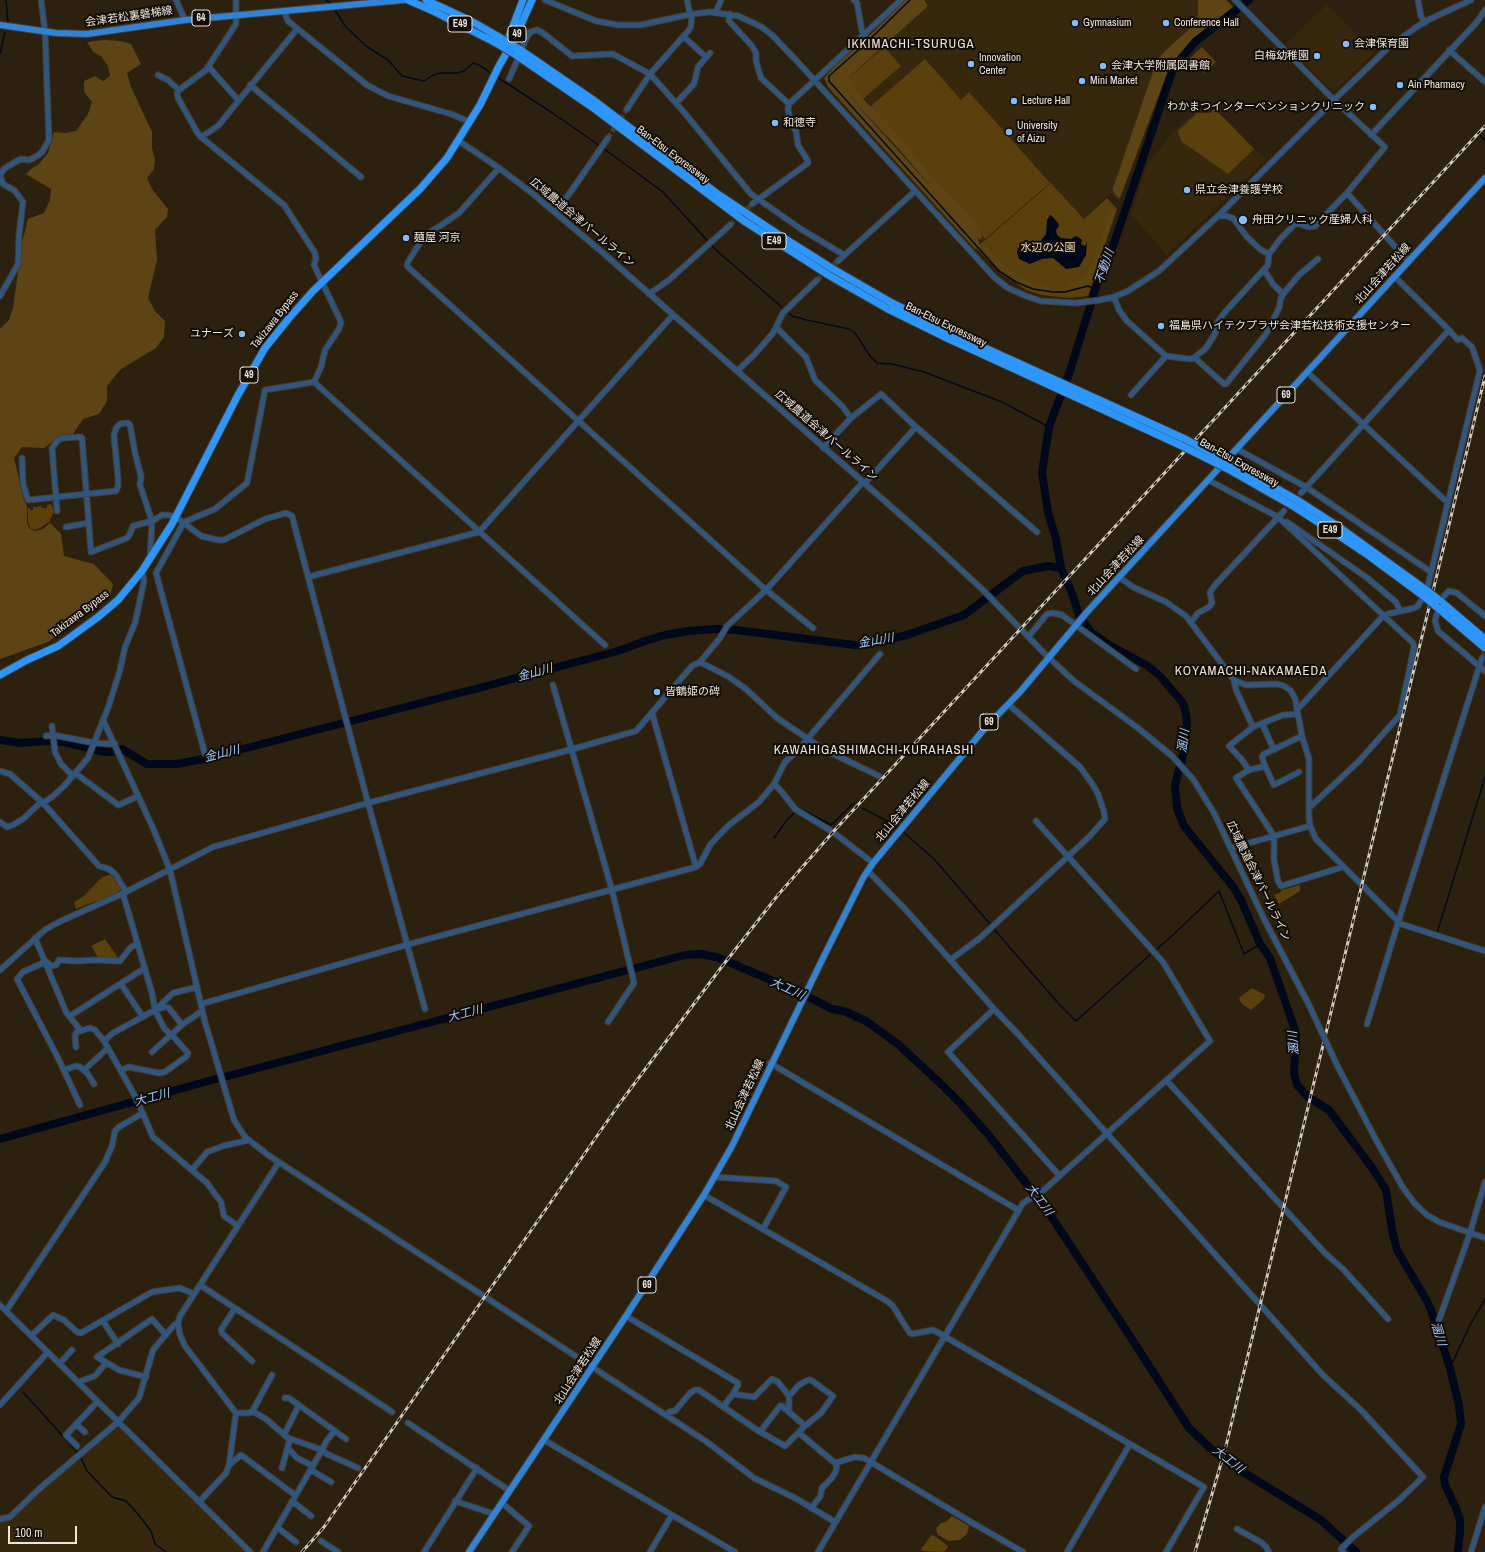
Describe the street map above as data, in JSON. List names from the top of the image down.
{
  "streets": {
    "highway": [
      "E49",
      "49",
      "Ban-Etsu Expressway",
      "Takizawa Bypass"
    ],
    "main road": [
      "会津若松裏磐梯線",
      "64",
      "北山会津若松線",
      "69"
    ],
    "street": ["広域農道会津パールライン"]
  },
  "crossings": [
    ["広域農道会津パールライン", "北山会津若松線"],
    ["広域農道会津パールライン", "Takizawa Bypass"]
  ],
  "districts": ["IKKIMACHI-TSURUGA", "KOYAMACHI-NAKAMAEDA", "KAWAHIGASHIMACHI-KURAHASHI"],
  "water": [
    "不動川",
    "金山川",
    "溷川",
    "大工川"
  ],
  "parks": ["水辺の公園"],
  "places": [
    "Gymnasium",
    "Conference Hall",
    "会津保育園",
    "白梅幼稚園",
    "Innovation Center",
    "会津大学附属図書館",
    "Mini Market",
    "Ain Pharmacy",
    "Lecture Hall",
    "わかまつインターベンションクリニック",
    "和徳寺",
    "University of Aizu",
    "県立会津養護学校",
    "舟田クリニック産婦人科",
    "麺屋 河京",
    "福島県ハイテクプラザ会津若松技術支援センター",
    "ユナーズ",
    "皆鶴姫の碑"
  ],
  "scale_bar": "100 m"
}
